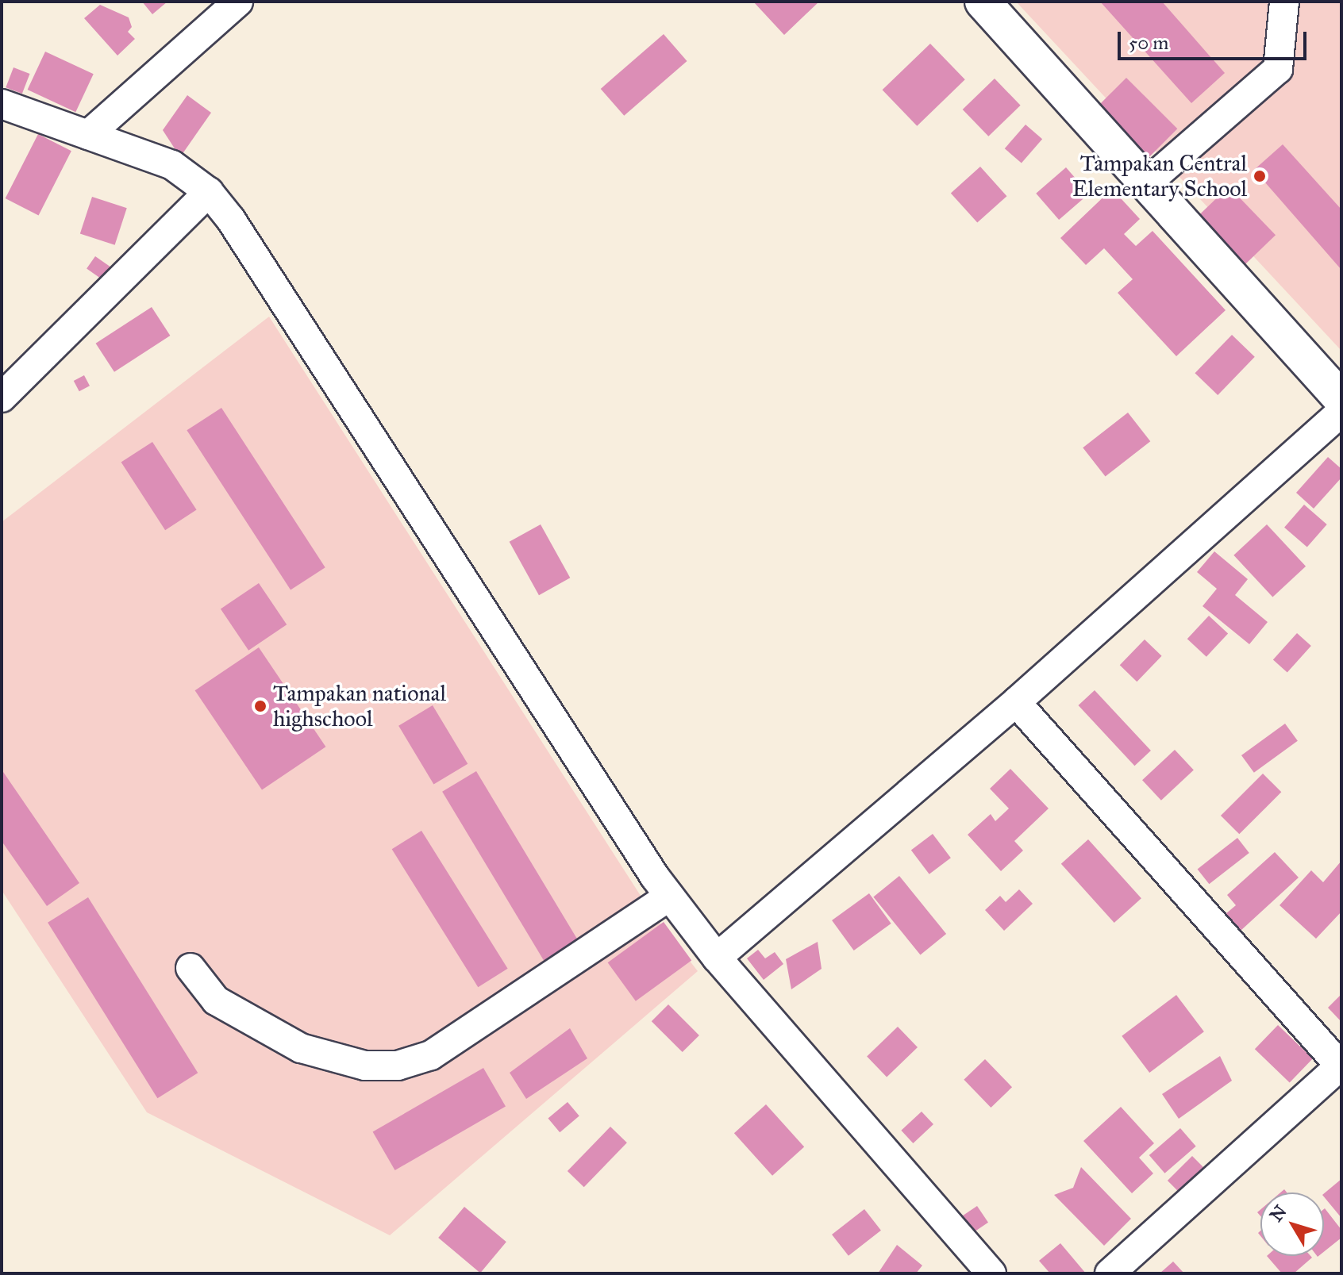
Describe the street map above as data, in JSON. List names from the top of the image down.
{
  "places": ["Tampakan Central Elementary School", "Tampakan national highschool"],
  "scale_bar": "50 m",
  "north": "top left"
}
